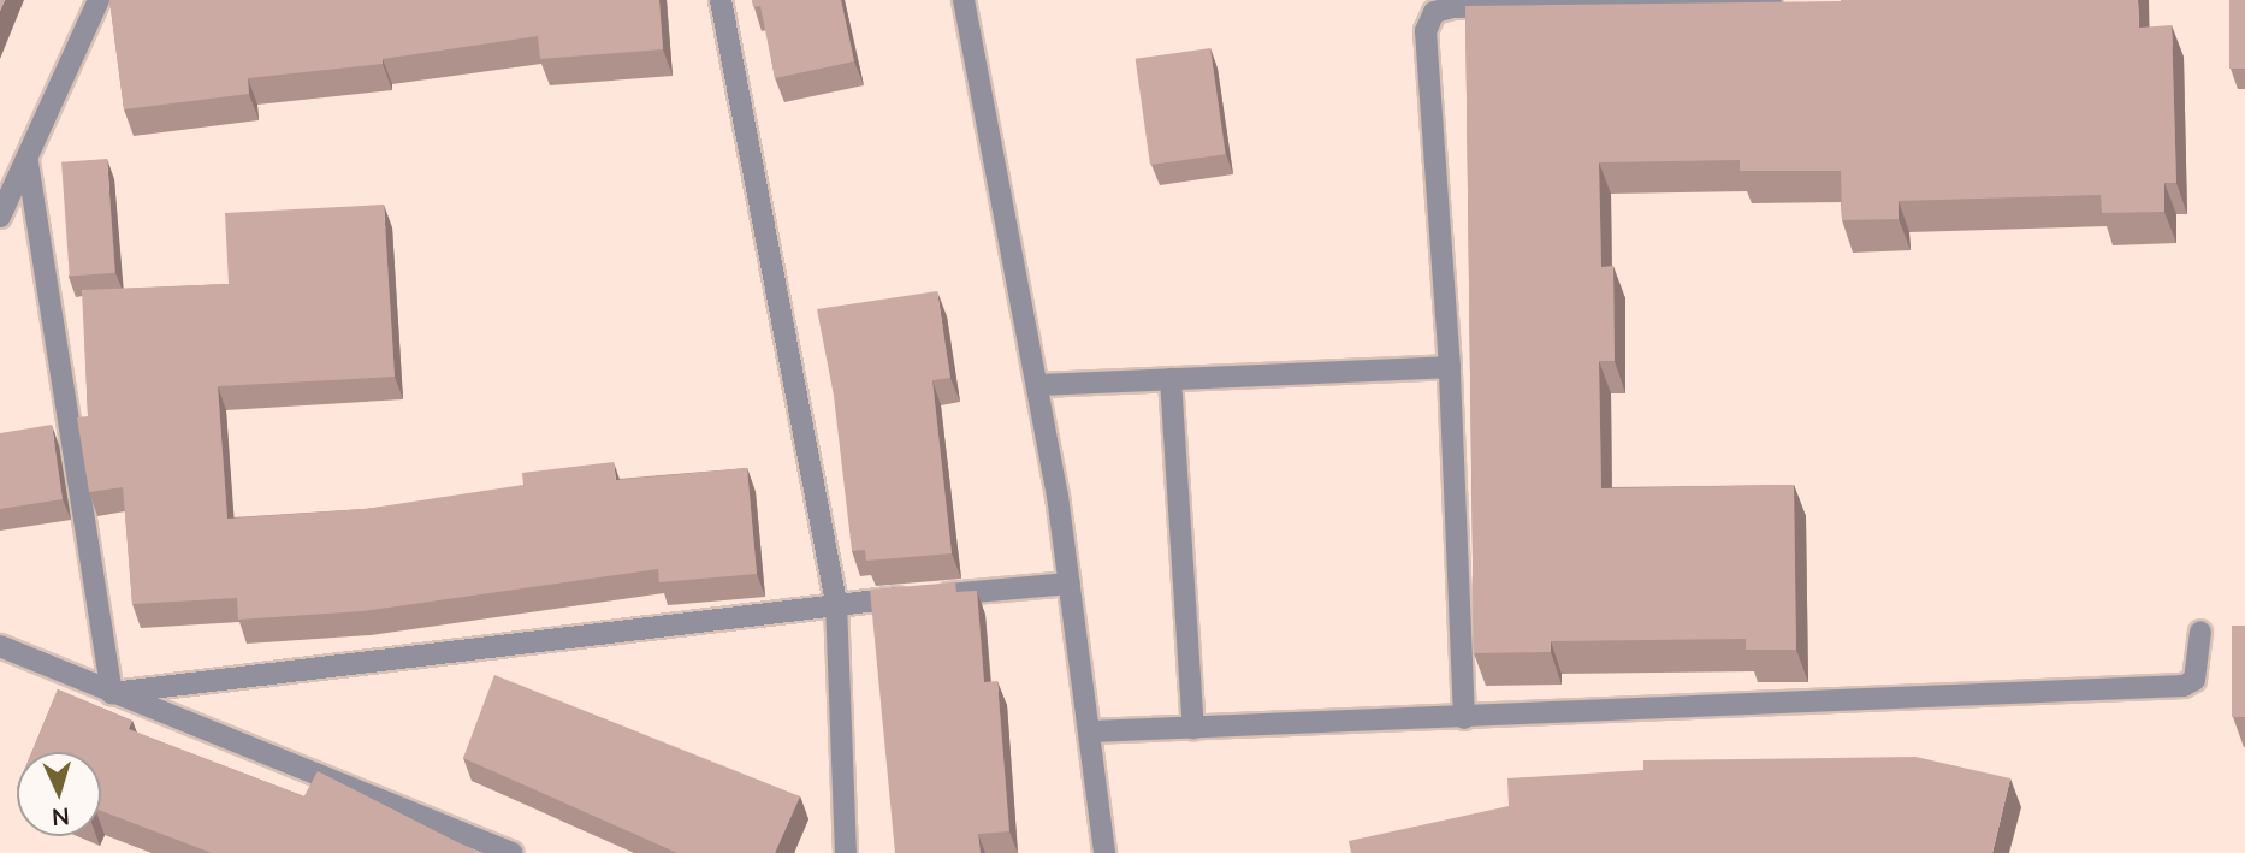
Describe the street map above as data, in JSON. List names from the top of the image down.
{
  "north": "bottom"
}
